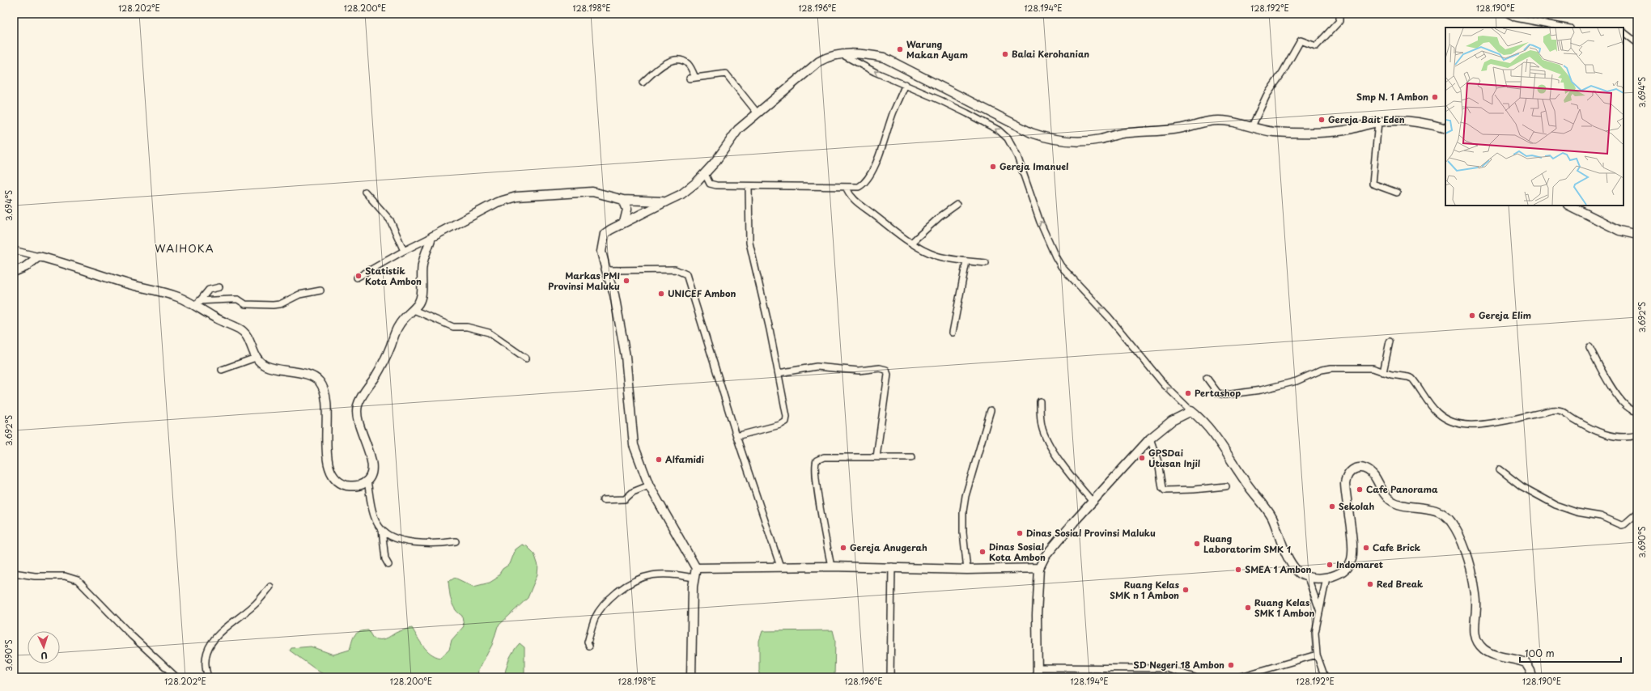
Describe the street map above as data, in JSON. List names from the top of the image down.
{
  "districts": ["WAIHOKA"],
  "places": [
    "Warung Makan Ayam",
    "Balai Kerohanian",
    "Smp N. 1 Ambon",
    "Gereja Bait Eden",
    "Gereja Imanuel",
    "Statistik Kota Ambon",
    "Markas PMI Provinsi Maluku",
    "UNICEF Ambon",
    "Gereja Elim",
    "Pertashop",
    "GPSDai Utusan Injil",
    "Alfamidi",
    "Cafe Panorama",
    "Sekolah",
    "Dinas Sosial Provinsi Maluku",
    "Ruang Laboratorim SMK 1",
    "Gereja Anugerah",
    "Cafe Brick",
    "Dinas Sosial Kota Ambon",
    "Indomaret",
    "SMEA 1 Ambon",
    "Red Break",
    "Ruang Kelas SMK n 1 Ambon",
    "Ruang Kelas SMK 1 Ambon",
    "SD Negeri 18 Ambon"
  ],
  "scale_bar": "100 m",
  "north": "bottom",
  "coordinates": [
    "128.202°E",
    "128.200°E",
    "128.198°E",
    "128.196°E",
    "128.194°E",
    "128.192°E",
    "128.190°E",
    "3.694°S",
    "3.692°S",
    "3.690°S"
  ]
}
